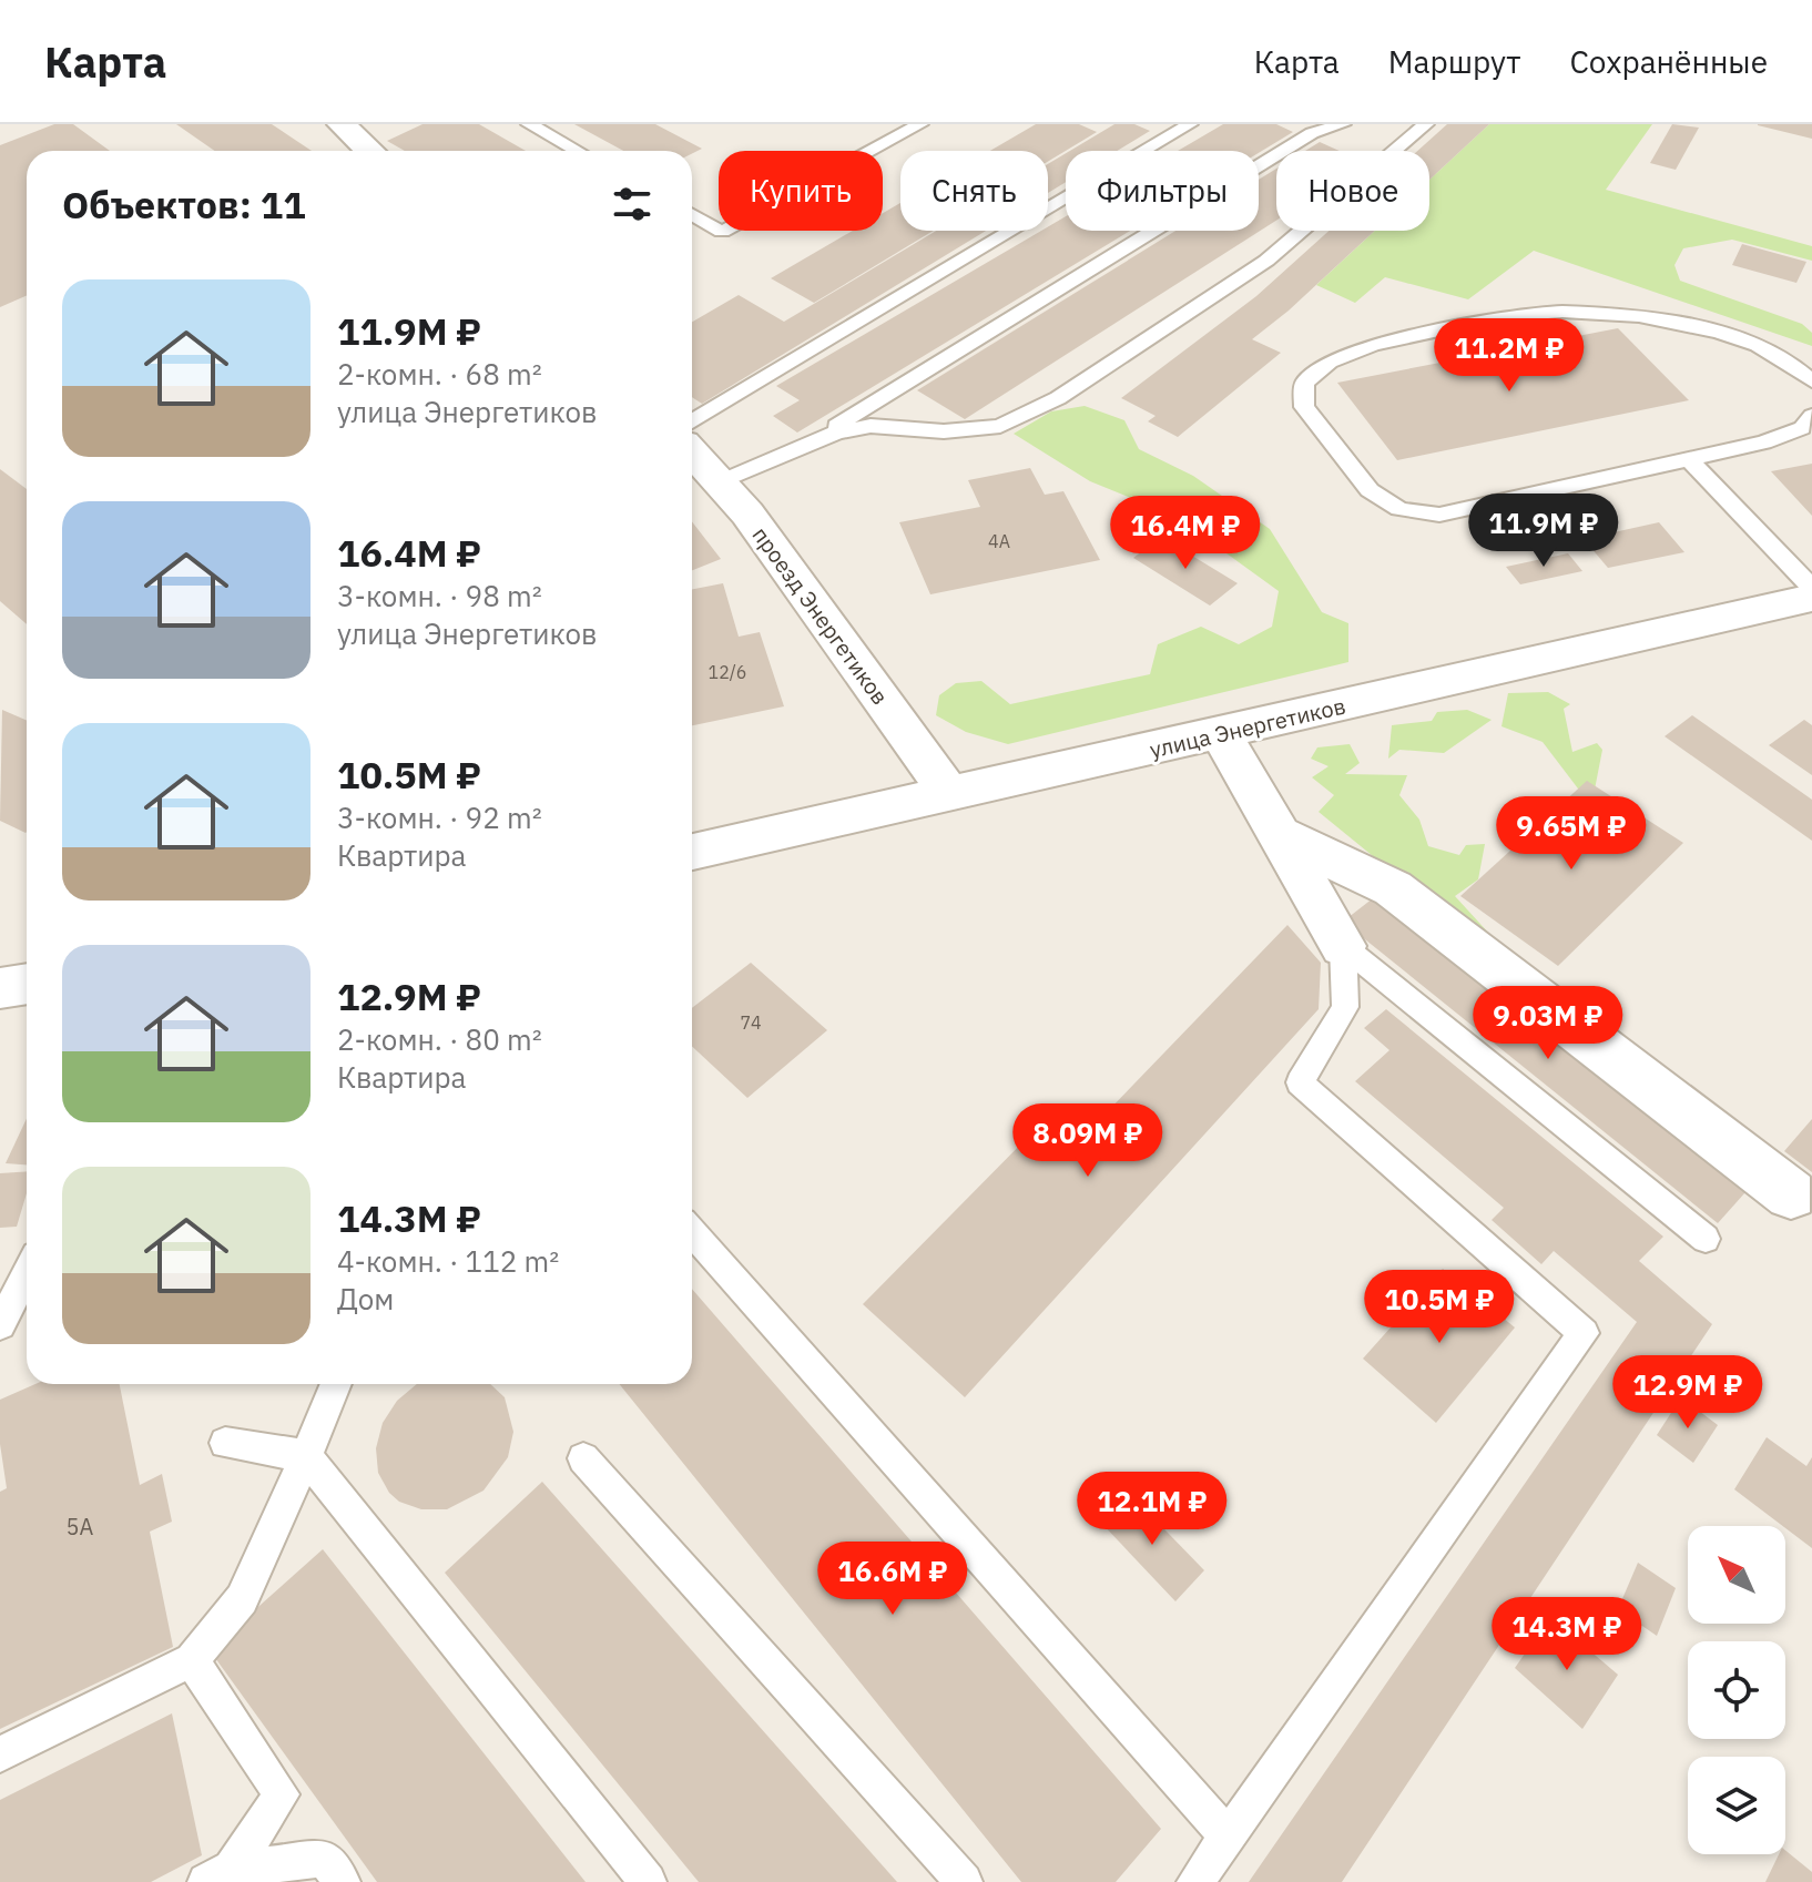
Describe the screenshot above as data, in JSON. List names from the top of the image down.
{
  "streets": {
    "street": ["проезд Энергетиков", "улица Энергетиков"]
  },
  "crossings": [
    ["проезд Энергетиков", "улица Энергетиков"]
  ],
  "house_numbers": [
    "4А",
    "12/6",
    "74",
    "5А"
  ],
  "north": "top left",
  "page": {
    "header": "Карта",
    "nav": ["Карта", "Маршрут", "Сохранённые"],
    "chip": [
      "Купить",
      "Снять",
      "Фильтры",
      "Новое"
    ],
    "heading": "Объектов: 11",
    "list": [
      {
        "name": "11.9M ₽",
        "note": "2-комн. · 68 m² · улица Энергетиков"
      },
      {
        "name": "16.4M ₽",
        "note": "3-комн. · 98 m² · улица Энергетиков"
      },
      {
        "name": "10.5M ₽",
        "note": "3-комн. · 92 m² · Квартира"
      },
      {
        "name": "12.9M ₽",
        "note": "2-комн. · 80 m² · Квартира"
      },
      {
        "name": "14.3M ₽",
        "note": "4-комн. · 112 m² · Дом"
      }
    ],
    "price": [
      "11.2M ₽",
      "11.9M ₽",
      "16.4M ₽",
      "9.65M ₽",
      "9.03M ₽",
      "8.09M ₽",
      "10.5M ₽",
      "12.9M ₽",
      "12.1M ₽",
      "16.6M ₽",
      "14.3M ₽"
    ]
  }
}
